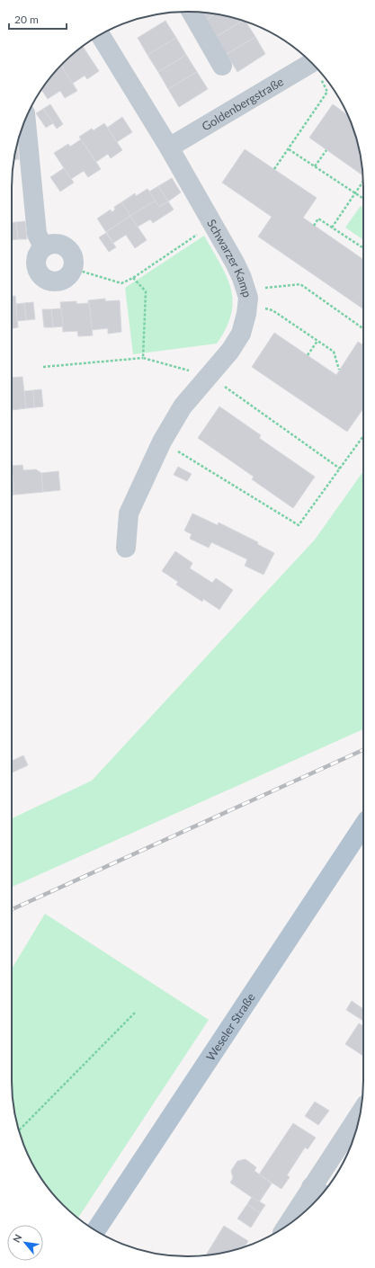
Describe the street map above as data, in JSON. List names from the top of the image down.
{
  "streets": {
    "main road": ["Weseler Straße"],
    "street": ["Goldenbergstraße", "Schwarzer Kamp"]
  },
  "crossings": [
    ["Goldenbergstraße", "Schwarzer Kamp"]
  ],
  "scale_bar": "20 m",
  "north": "top left"
}
